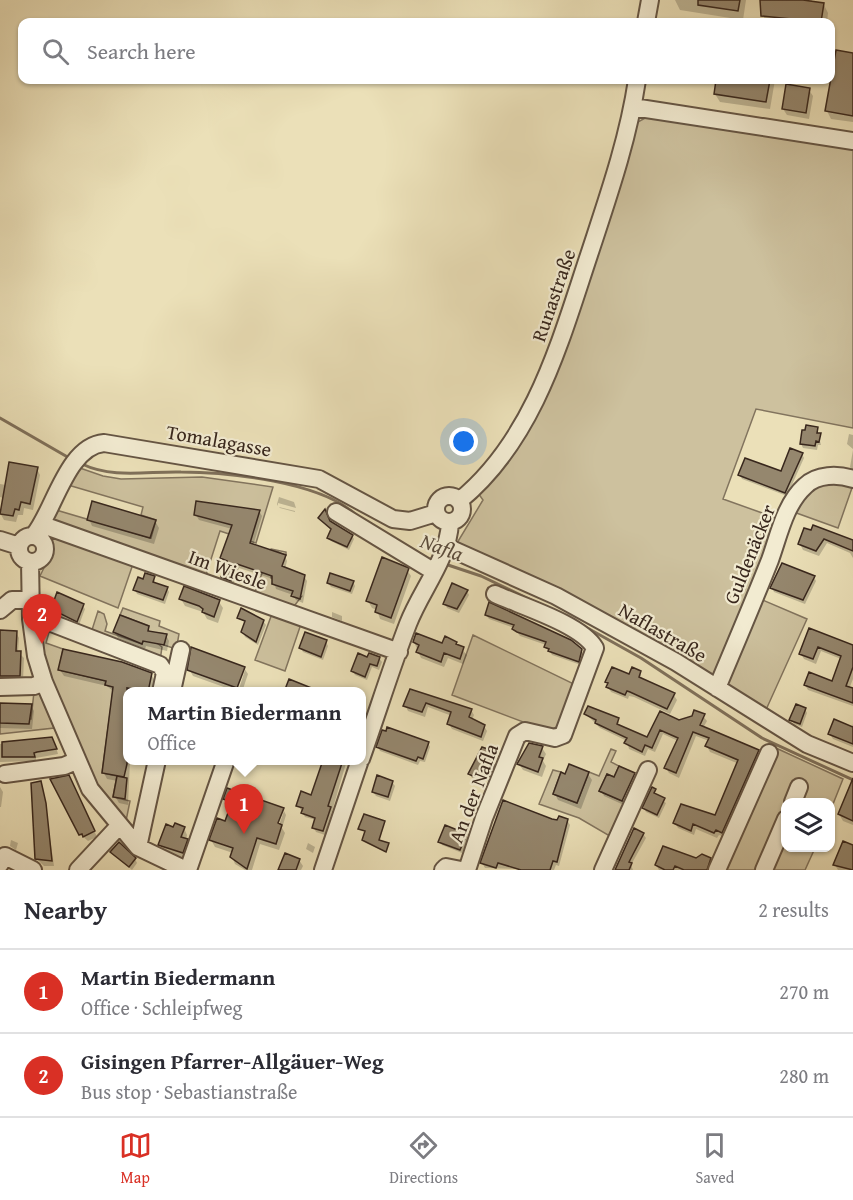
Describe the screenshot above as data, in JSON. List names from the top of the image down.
{
  "streets": {
    "street": [
      "Runastraße",
      "Tomalagasse",
      "Guldenäcker",
      "Im Wiesle",
      "Naflastraße",
      "An der Nafla"
    ]
  },
  "crossings": [
    ["Runastraße", "Tomalagasse"],
    ["Tomalagasse", "Im Wiesle"],
    ["Guldenäcker", "Naflastraße"]
  ],
  "water": ["Nafla"],
  "page": {
    "search": "Search here",
    "pins": ["2", "1"],
    "popup": ["Martin Biedermann", "Office"],
    "heading": ["Nearby", "2 results"],
    "list": [
      {
        "mark": "1",
        "name": "Martin Biedermann",
        "note": "Office · Schleipfweg",
        "value": "270 m"
      },
      {
        "mark": "2",
        "name": "Gisingen Pfarrer-Allgäuer-Weg",
        "note": "Bus stop · Sebastianstraße",
        "value": "280 m"
      }
    ],
    "nav": ["Map", "Directions", "Saved"]
  }
}
